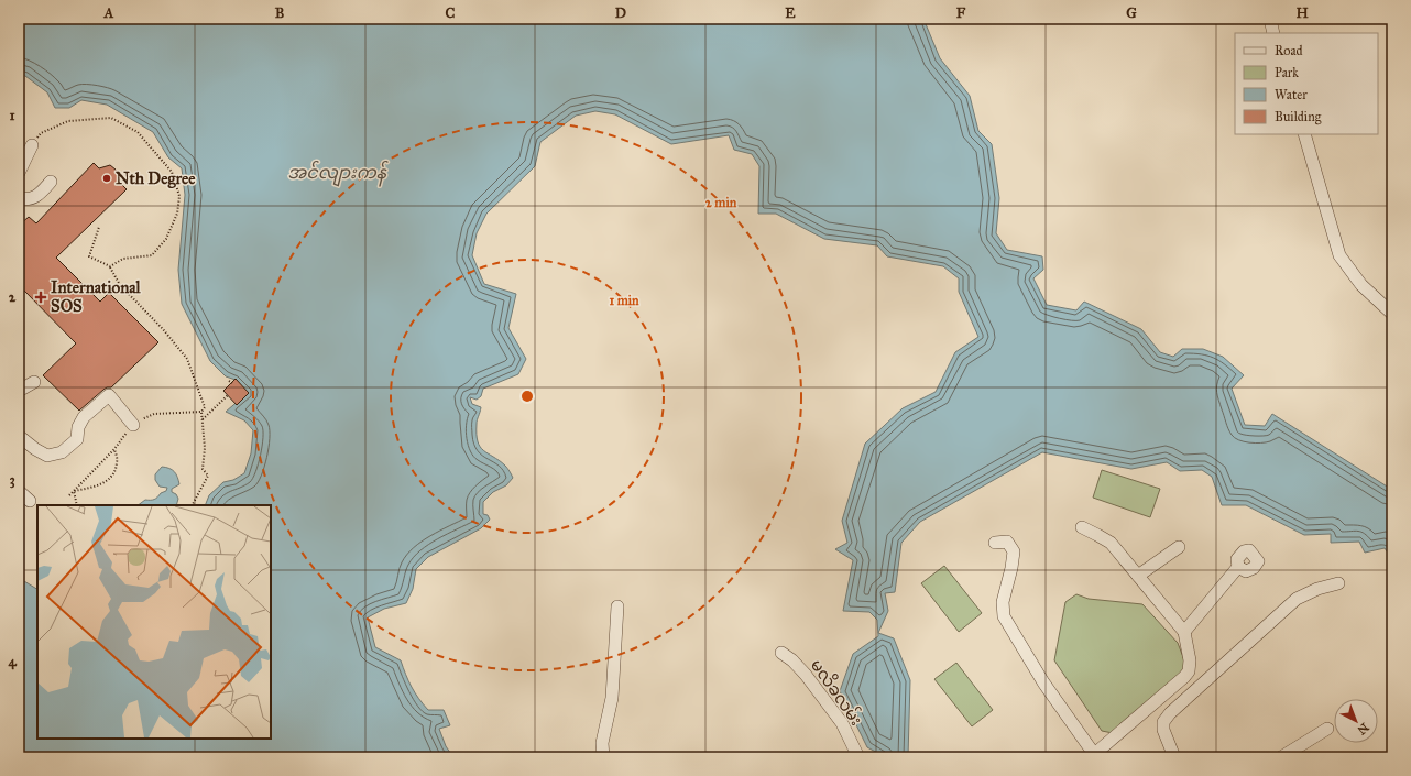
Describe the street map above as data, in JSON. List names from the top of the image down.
{
  "streets": {
    "street": ["မလိခလမ်း"]
  },
  "water": ["အင်လျားကန်"],
  "places": {
    "other": ["Nth Degree"],
    "health": ["International SOS"]
  },
  "legend": [
    "Road",
    "Park",
    "Water",
    "Building"
  ],
  "north": "bottom right",
  "grid": {
    "columns": [
      "A",
      "B",
      "C",
      "D",
      "E",
      "F",
      "G",
      "H"
    ],
    "rows": [
      "1",
      "2",
      "3",
      "4"
    ]
  },
  "rings": ["2 min", "1 min"]
}
